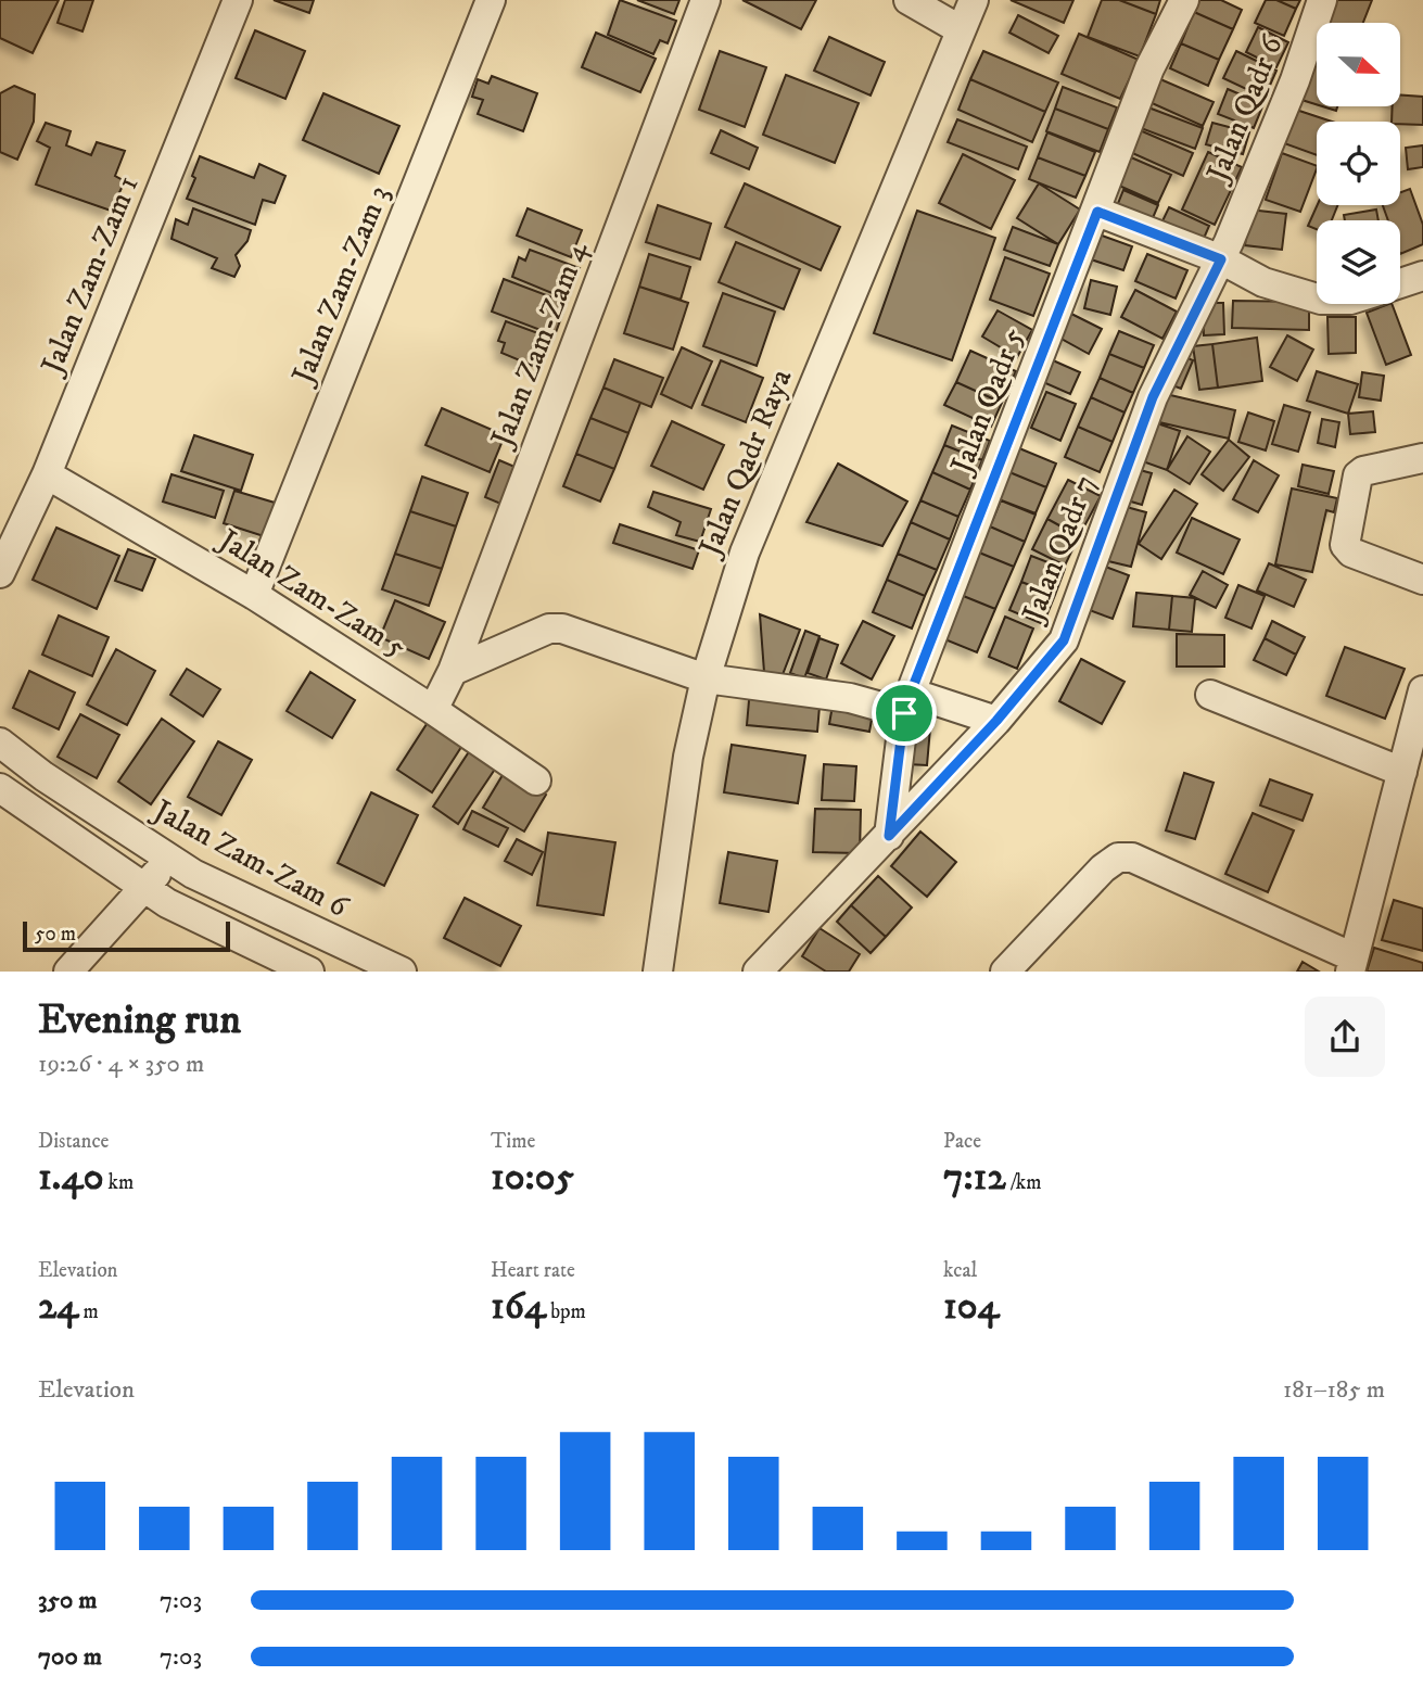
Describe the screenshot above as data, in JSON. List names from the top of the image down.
{
  "streets": {
    "street": [
      "Jalan Qadr 6",
      "Jalan Zam-Zam 1",
      "Jalan Zam-Zam 3",
      "Jalan Zam-Zam 4",
      "Jalan Qadr 5",
      "Jalan Qadr Raya",
      "Jalan Qadr 7",
      "Jalan Zam-Zam 5",
      "Jalan Zam-Zam 6"
    ]
  },
  "crossings": [
    ["Jalan Qadr 6", "Jalan Qadr 7"],
    ["Jalan Zam-Zam 1", "Jalan Zam-Zam 5"],
    ["Jalan Zam-Zam 3", "Jalan Zam-Zam 5"],
    ["Jalan Zam-Zam 4", "Jalan Zam-Zam 5"],
    ["Jalan Qadr 5", "Jalan Qadr 7"]
  ],
  "scale_bar": "50 m",
  "north": "right",
  "page": {
    "scale": "50 m",
    "heading": ["Evening run", "19:26 · 4 × 350 m"],
    "stats": [
      ["Distance", "1.40 km"],
      ["Time", "10:05"],
      ["Pace", "7:12 /km"],
      ["Elevation", "24 m"],
      ["Heart rate", "164 bpm"],
      ["kcal", "104"]
    ],
    "chart": ["Elevation", "181–185 m"],
    "list": [
      {
        "name": "350 m",
        "note": "7:03"
      },
      {
        "name": "700 m",
        "note": "7:03"
      }
    ]
  }
}
